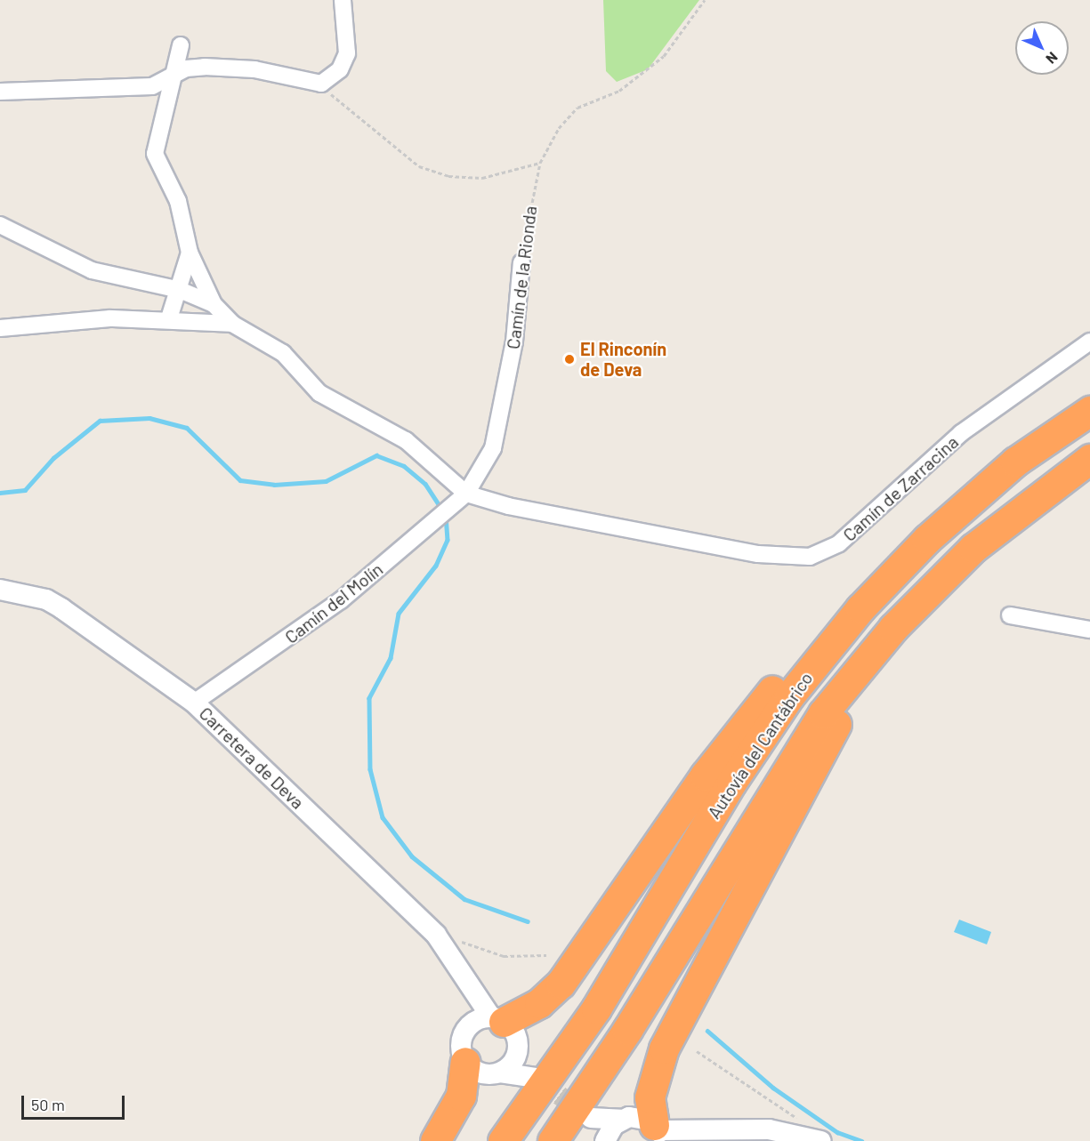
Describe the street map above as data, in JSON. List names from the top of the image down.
{
  "streets": {
    "highway": ["Autovía del Cantábrico"],
    "street": [
      "Camín de la Rionda",
      "Camín de Zarracina",
      "Camín del Molín",
      "Carretera de Deva"
    ]
  },
  "crossings": [
    ["Camín de la Rionda", "Camín de Zarracina"],
    ["Camín de la Rionda", "Camín del Molín"],
    ["Camín de Zarracina", "Camín del Molín"],
    ["Camín del Molín", "Carretera de Deva"]
  ],
  "places": ["El Rinconín de Deva"],
  "scale_bar": "50 m",
  "north": "bottom right"
}
